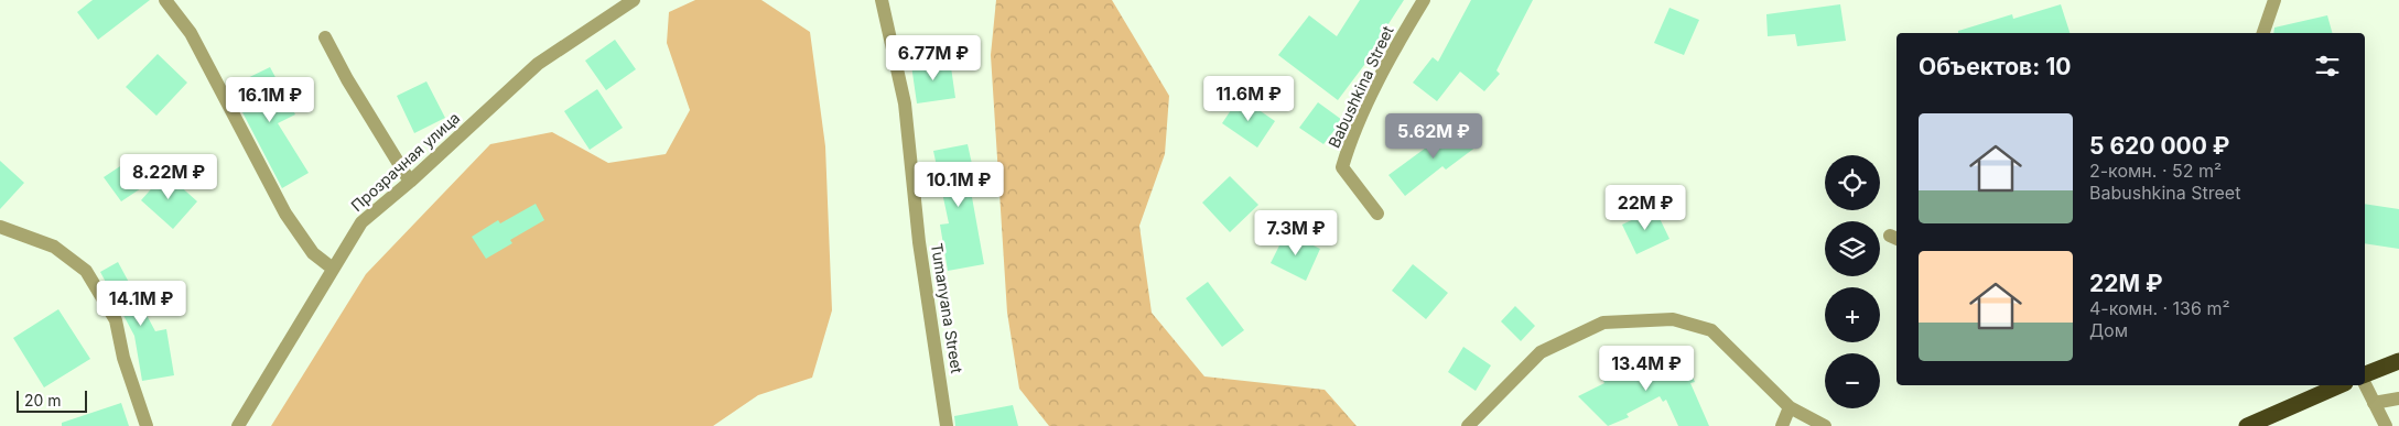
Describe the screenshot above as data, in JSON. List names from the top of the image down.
{
  "streets": {
    "street": ["Babushkina Street", "Прозрачная улица", "Tumanyana Street"]
  },
  "scale_bar": "20 m",
  "page": {
    "heading": "Объектов: 10",
    "price": [
      "6.77M ₽",
      "11.6M ₽",
      "16.1M ₽",
      "5.62M ₽",
      "8.22M ₽",
      "10.1M ₽",
      "22M ₽",
      "7.3M ₽",
      "14.1M ₽",
      "13.4M ₽"
    ],
    "list": [
      {
        "name": "5 620 000 ₽",
        "note": "2-комн. · 52 m² · Babushkina Street"
      },
      {
        "name": "22M ₽",
        "note": "4-комн. · 136 m² · Дом"
      }
    ],
    "map_buttons": ["+", "−"],
    "scale": "20 m"
  }
}
